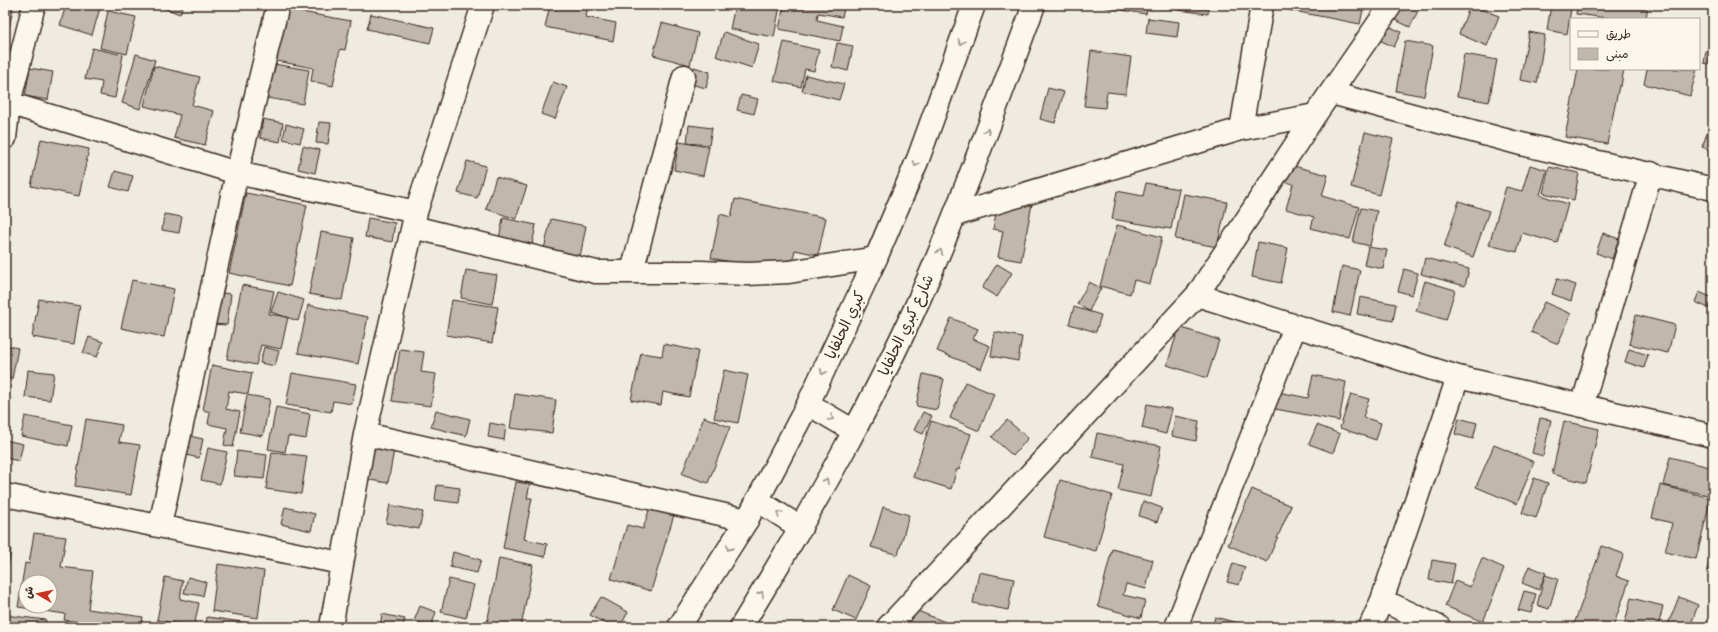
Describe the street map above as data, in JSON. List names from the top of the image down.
{
  "streets": {
    "street": ["كبري الحلفايا", "شارع كبري الحلفايا"]
  },
  "one_way": ["كبري الحلفايا"],
  "legend": ["طريق", "مبنى"],
  "north": "left"
}
